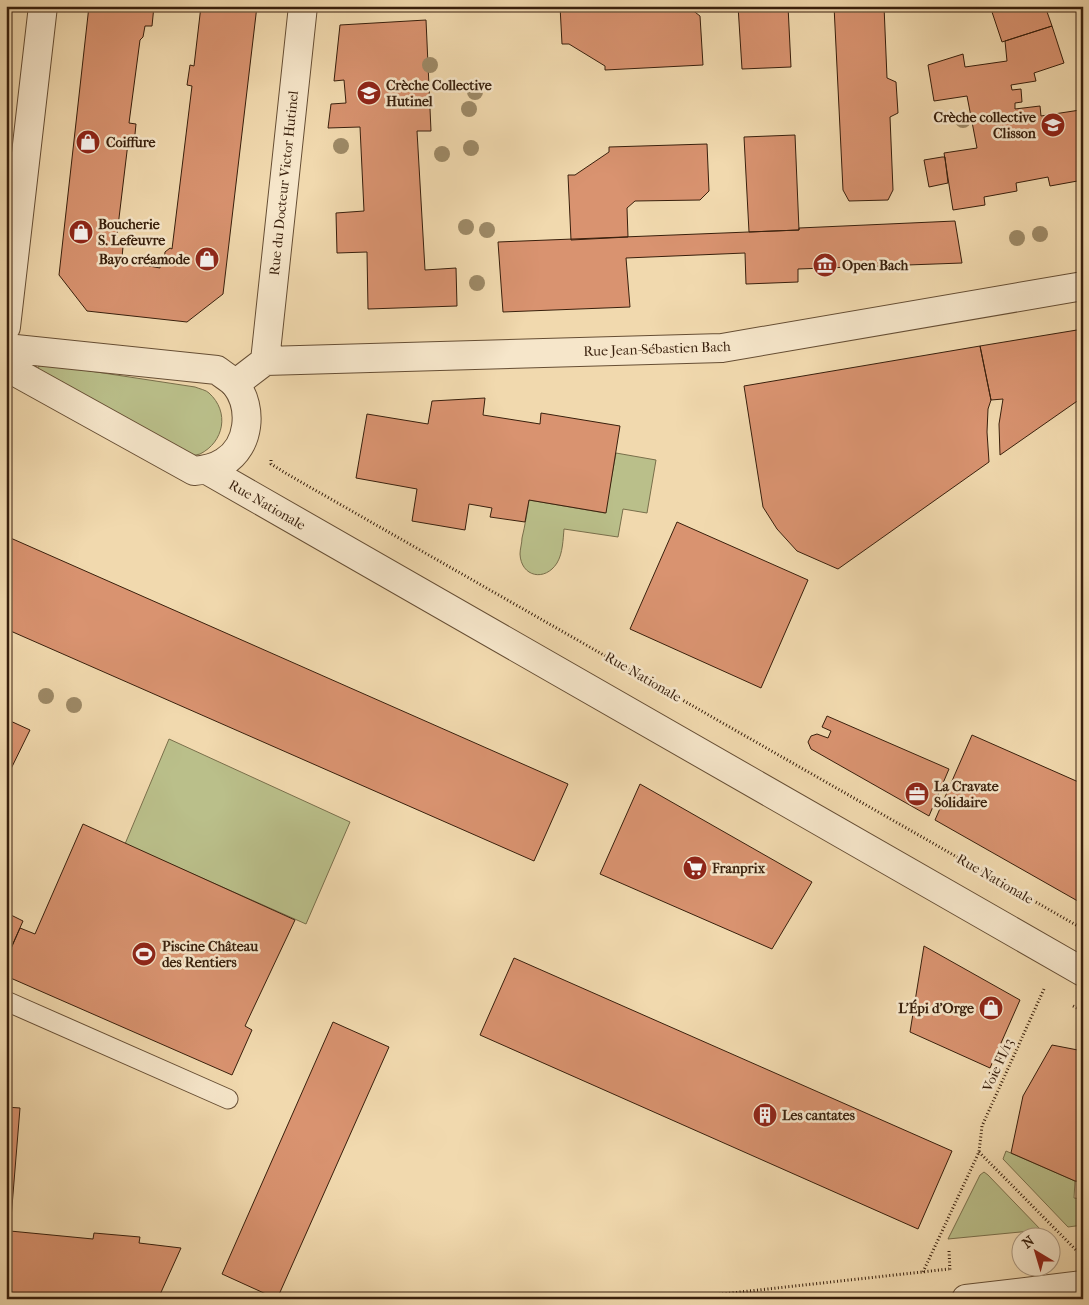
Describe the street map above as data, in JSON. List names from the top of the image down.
{
  "streets": {
    "street": ["Rue du Docteur Victor Hutinel", "Rue Jean-Sébastien Bach", "Rue Nationale"],
    "path": ["Voie FI/13"]
  },
  "crossings": [
    ["Rue du Docteur Victor Hutinel", "Rue Jean-Sébastien Bach"]
  ],
  "places": {
    "school or university": ["Crèche Collective Hutinel", "Crèche collective Clisson"],
    "shop": [
      "Coiffure",
      "Boucherie S. Lefeuvre",
      "Bayo créamode",
      "L'Épi d'Orge"
    ],
    "museum": ["Open Bach"],
    "office": ["La Cravate Solidaire"],
    "supermarket": ["Franprix"],
    "sports": ["Piscine Château des Rentiers"],
    "building": ["Les cantates"]
  },
  "north": "top left"
}
